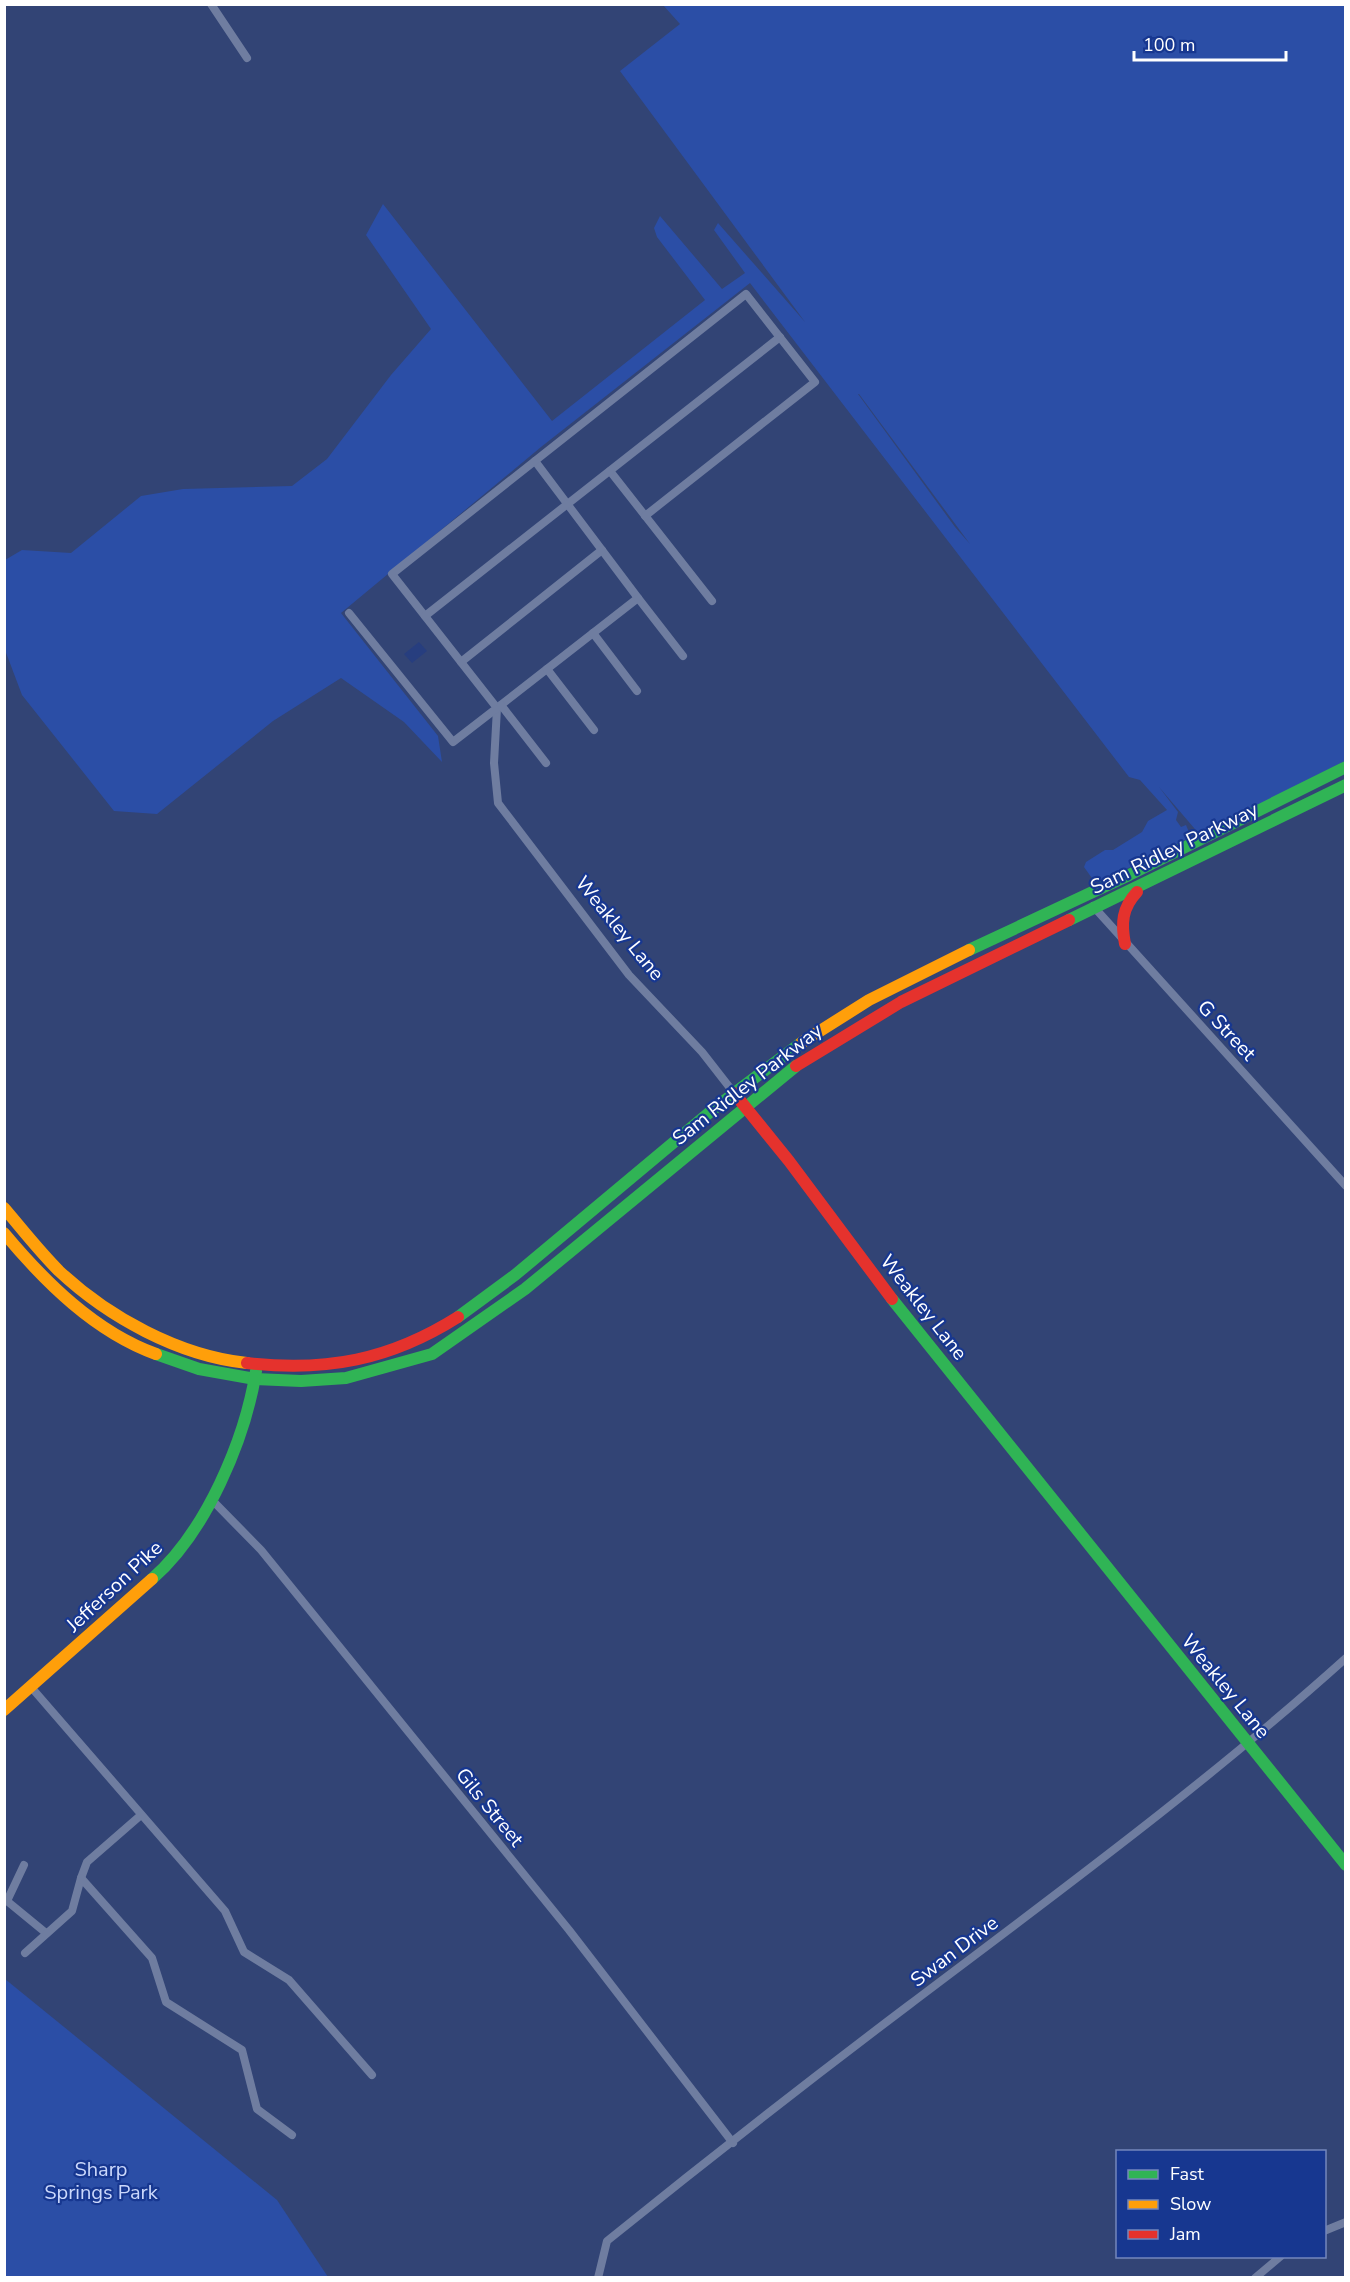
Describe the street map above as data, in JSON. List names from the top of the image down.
{
  "streets": {
    "main road": ["Sam Ridley Parkway", "Weakley Lane", "Jefferson Pike"],
    "street": ["G Street", "Gils Street", "Swan Drive"]
  },
  "crossings": [
    ["Sam Ridley Parkway", "Weakley Lane"],
    ["Sam Ridley Parkway", "G Street"],
    ["Sam Ridley Parkway", "Jefferson Pike"],
    ["Weakley Lane", "Swan Drive"],
    ["Jefferson Pike", "Gils Street"],
    ["Gils Street", "Swan Drive"]
  ],
  "parks": ["Sharp Springs Park"],
  "legend": ["Fast", "Slow", "Jam"],
  "scale_bar": "100 m"
}
